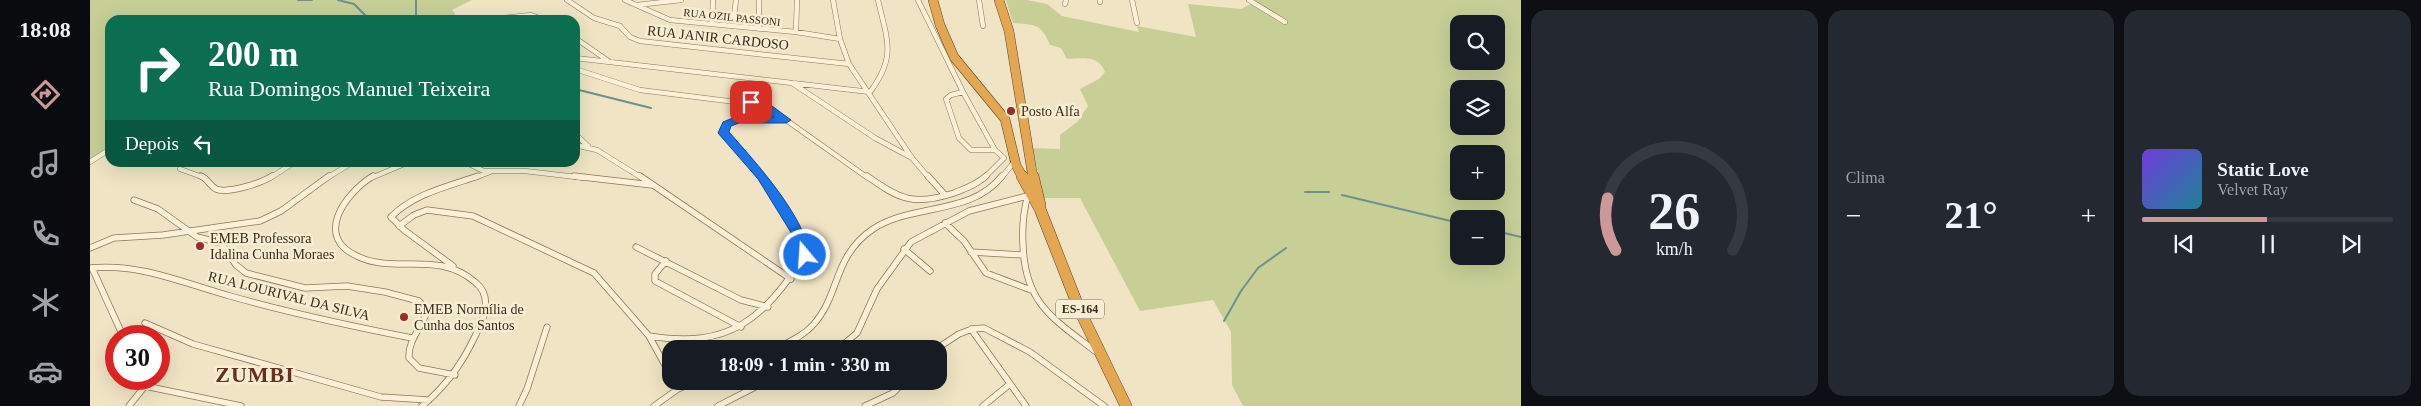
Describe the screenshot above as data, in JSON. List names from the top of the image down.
{
  "streets": {
    "highway": ["ES-164"],
    "street": ["RUA OZIL PASSONI", "RUA JANIR CARDOSO", "RUA LOURIVAL DA SILVA"]
  },
  "districts": ["ZUMBI"],
  "places": ["Posto Alfa", "EMEB Professora Idalina Cunha Moraes", "EMEB Normília de Cunha dos Santos"],
  "page": {
    "tabs": "18:08",
    "tile": "Clima",
    "map_buttons": ["+", "−"],
    "turn": ["200 m", "Rua Domingos Manuel Teixeira"],
    "then": "Depois",
    "song": ["Static Love", "Velvet Ray"],
    "heat": ["−", "21°", "+"],
    "limit": "30",
    "trip": "18:09 · 1 min · 330 m",
    "gauge": ["26", "km/h"]
  }
}
